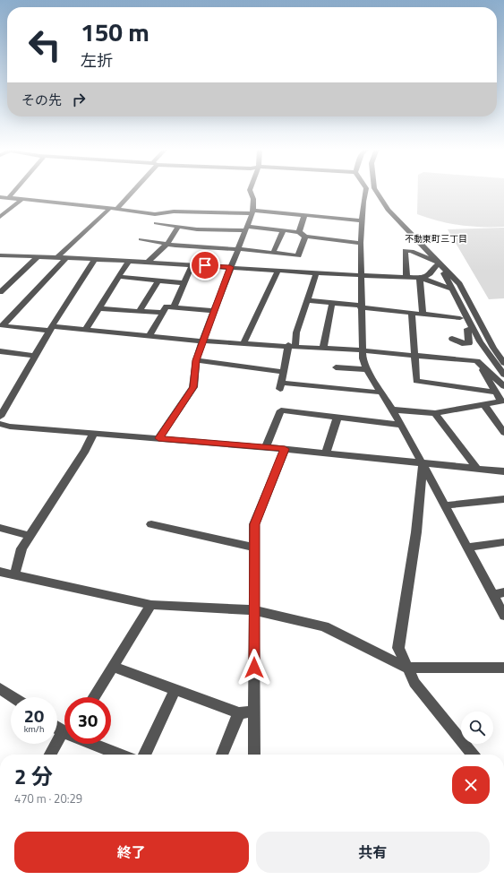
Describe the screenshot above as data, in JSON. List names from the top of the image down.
{
  "districts": ["不動東町三丁目"],
  "page": {
    "turn": ["150 m", "左折"],
    "then": "その先",
    "speed": "20 km/h",
    "limit": "30",
    "heading": ["2 分", "470 m · 20:29"],
    "buttons": ["終了", "共有"]
  }
}
